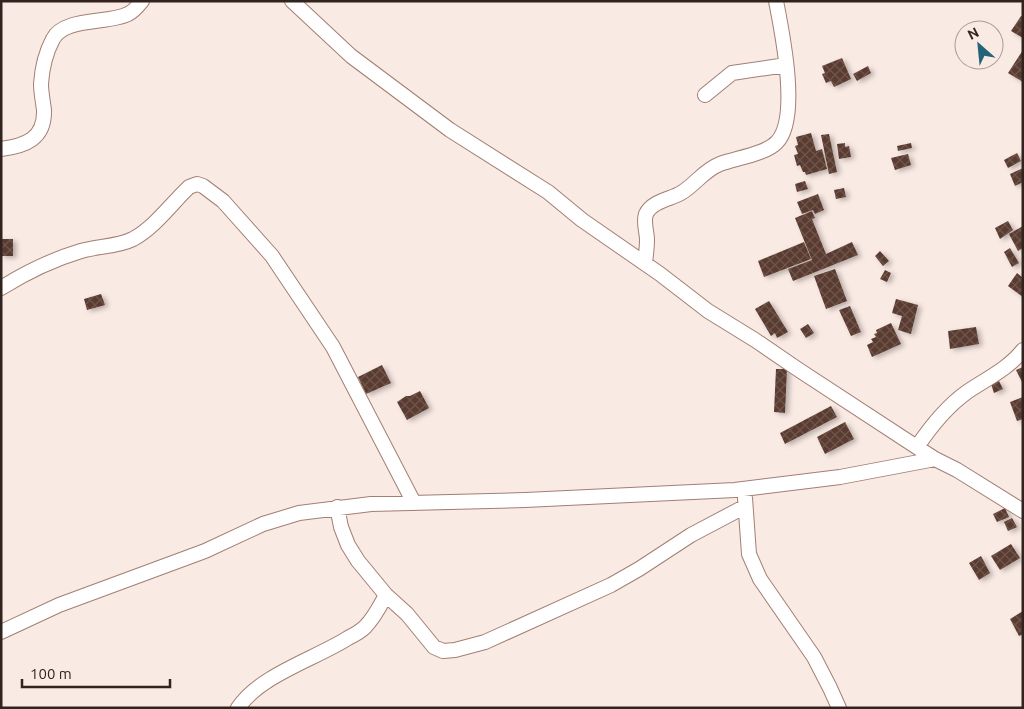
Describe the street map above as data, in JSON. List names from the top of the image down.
{
  "scale_bar": "100 m",
  "north": "top left"
}
